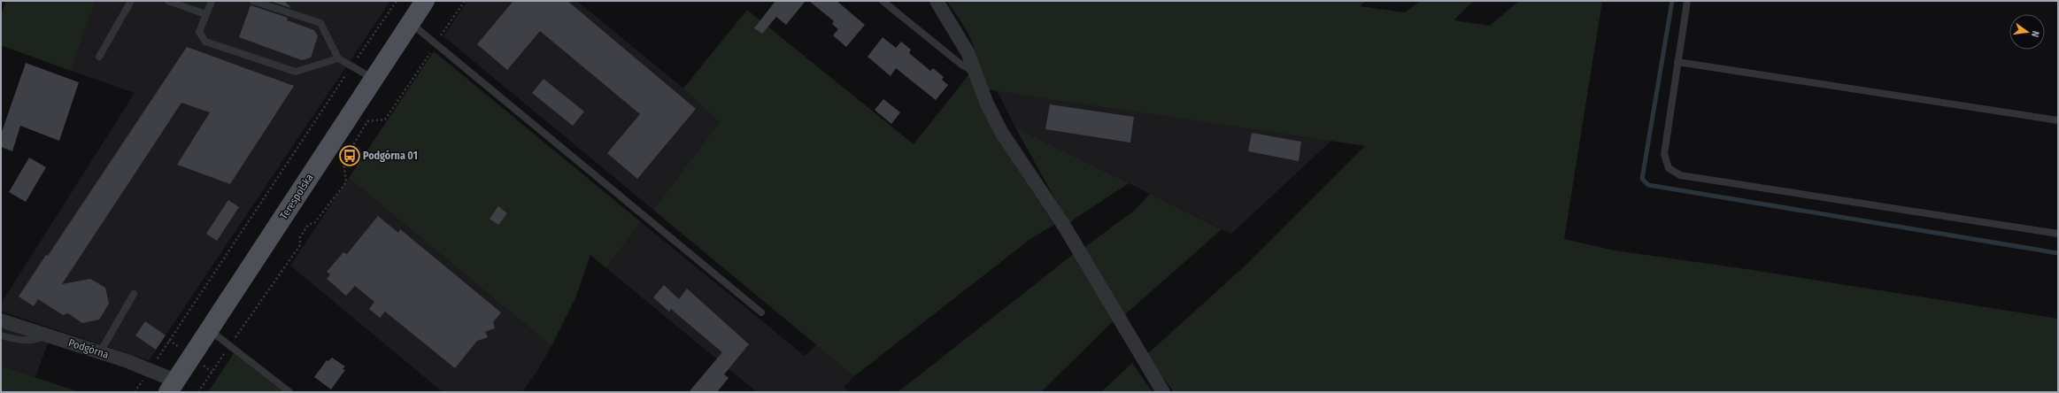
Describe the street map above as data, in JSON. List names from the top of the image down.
{
  "streets": {
    "main road": ["Terespolska"],
    "street": ["Podgórna"]
  },
  "crossings": [
    ["Terespolska", "Podgórna"]
  ],
  "places": {
    "bus stop": ["Podgórna 01"]
  },
  "north": "right"
}
